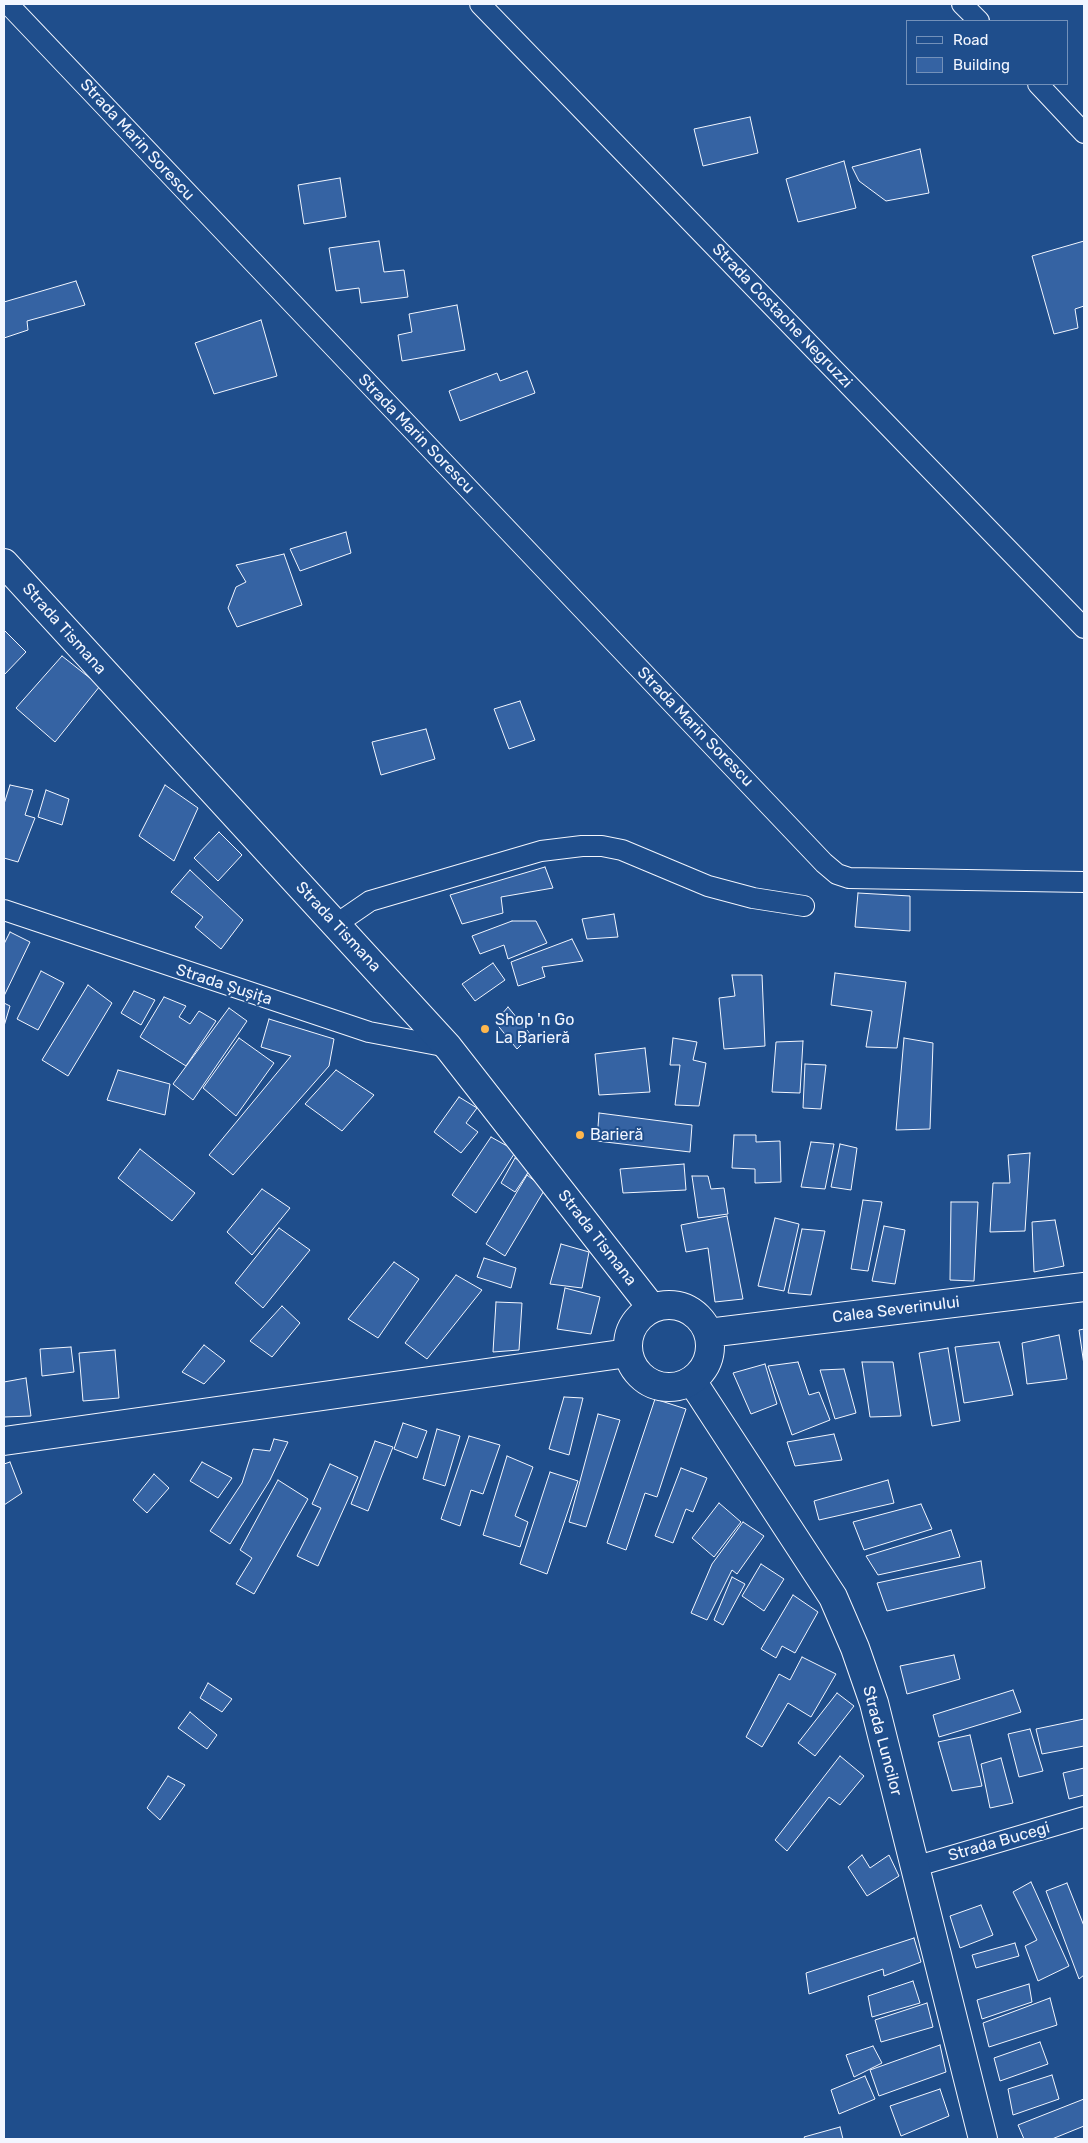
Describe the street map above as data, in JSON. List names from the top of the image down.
{
  "streets": {
    "main road": ["Strada Tismana", "Calea Severinului", "Strada Luncilor"],
    "street": [
      "Strada Marin Sorescu",
      "Strada Costache Negruzzi",
      "Strada Șușița",
      "Strada Bucegi"
    ]
  },
  "crossings": [
    ["Strada Tismana", "Strada Șușița"],
    ["Strada Tismana", "Calea Severinului"],
    ["Strada Tismana", "Strada Luncilor"],
    ["Calea Severinului", "Strada Luncilor"],
    ["Strada Luncilor", "Strada Bucegi"]
  ],
  "places": ["Shop 'n Go La Barieră", "Barieră"],
  "legend": ["Road", "Building"]
}
